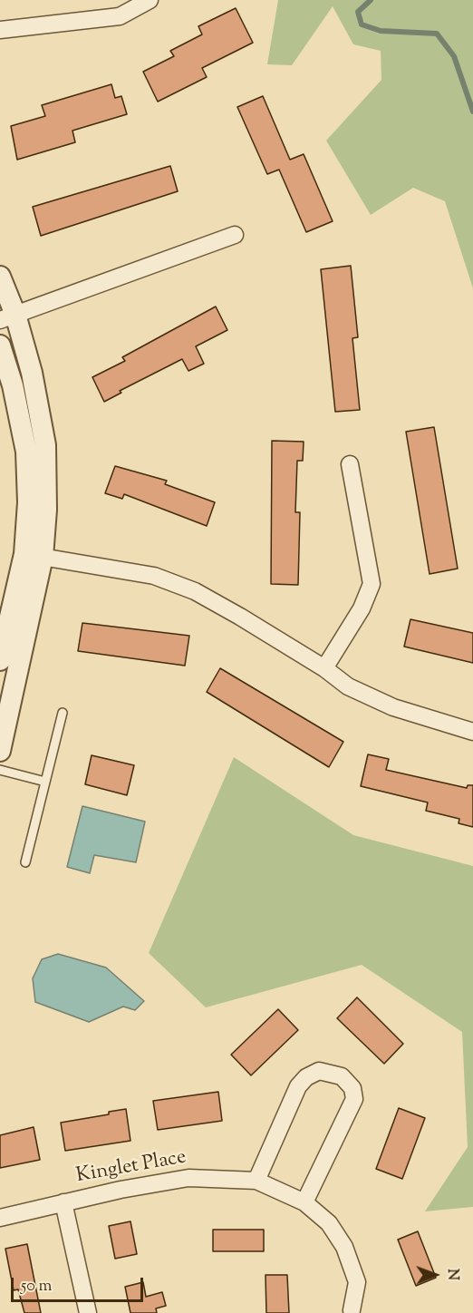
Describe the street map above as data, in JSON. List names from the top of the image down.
{
  "streets": {
    "street": ["Kinglet Place"]
  },
  "scale_bar": "50 m",
  "north": "right"
}
